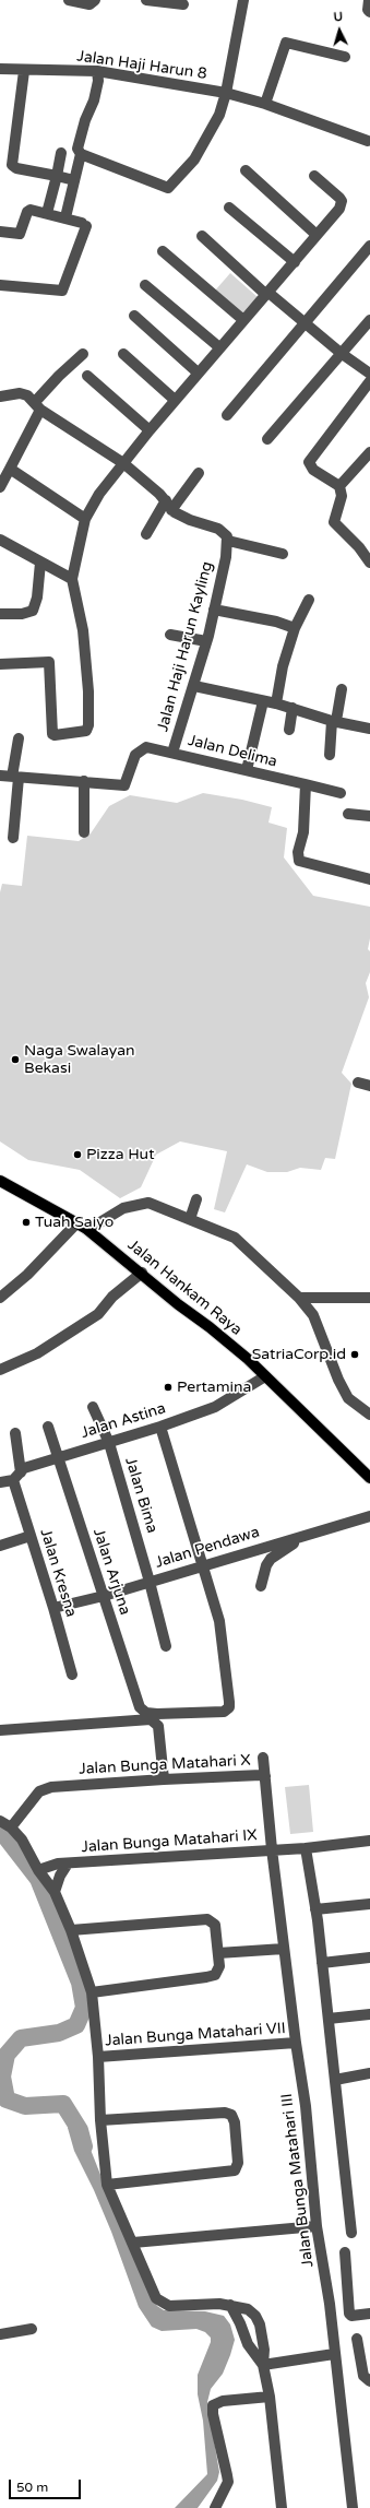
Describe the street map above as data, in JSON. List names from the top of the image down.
{
  "streets": {
    "main road": ["Jalan Hankam Raya"],
    "street": [
      "Jalan Haji Harun 8",
      "Jalan Haji Harun Kayling",
      "Jalan Delima",
      "Jalan Astina",
      "Jalan Bima",
      "Jalan Pendawa",
      "Jalan Arjuna",
      "Jalan Kresna",
      "Jalan Bunga Matahari X",
      "Jalan Bunga Matahari IX",
      "Jalan Bunga Matahari VII",
      "Jalan Bunga Matahari III"
    ]
  },
  "crossings": [
    ["Jalan Haji Harun Kayling", "Jalan Delima"],
    ["Jalan Hankam Raya", "Jalan Astina"],
    ["Jalan Astina", "Jalan Bima"],
    ["Jalan Astina", "Jalan Arjuna"],
    ["Jalan Astina", "Jalan Kresna"],
    ["Jalan Bima", "Jalan Pendawa"],
    ["Jalan Pendawa", "Jalan Arjuna"],
    ["Jalan Pendawa", "Jalan Kresna"],
    ["Jalan Bunga Matahari X", "Jalan Bunga Matahari IX"],
    ["Jalan Bunga Matahari X", "Jalan Bunga Matahari III"],
    ["Jalan Bunga Matahari IX", "Jalan Bunga Matahari III"],
    ["Jalan Bunga Matahari VII", "Jalan Bunga Matahari III"]
  ],
  "places": [
    "Naga Swalayan Bekasi",
    "Pizza Hut",
    "Tuah Saiyo",
    "SatriaCorp.id",
    "Pertamina"
  ],
  "scale_bar": "50 m",
  "north": "top"
}
